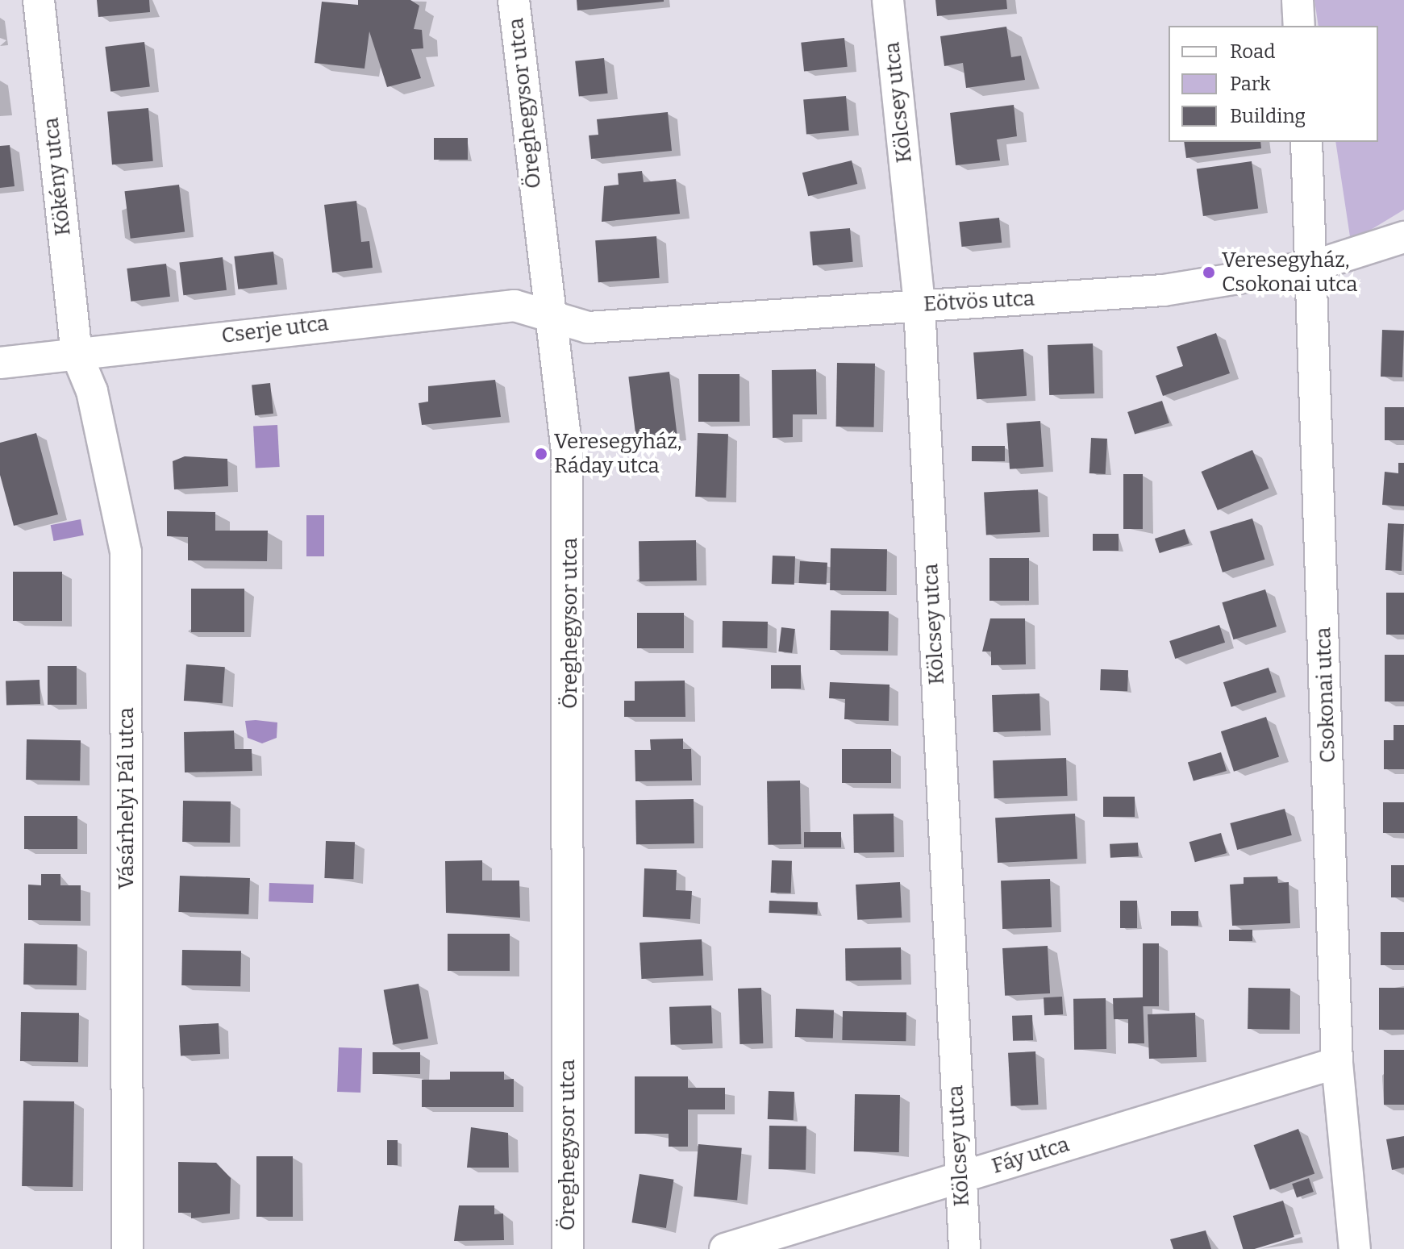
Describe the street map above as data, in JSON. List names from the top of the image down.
{
  "streets": {
    "street": [
      "Kölcsey utca",
      "Öreghegysor utca",
      "Kökény utca",
      "Eötvös utca",
      "Cserje utca",
      "Csokonai utca",
      "Vásárhelyi Pál utca",
      "Fáy utca"
    ]
  },
  "crossings": [
    ["Kölcsey utca", "Eötvös utca"],
    ["Kölcsey utca", "Fáy utca"],
    ["Öreghegysor utca", "Eötvös utca"],
    ["Öreghegysor utca", "Cserje utca"],
    ["Kökény utca", "Cserje utca"],
    ["Kökény utca", "Vásárhelyi Pál utca"],
    ["Eötvös utca", "Cserje utca"],
    ["Eötvös utca", "Csokonai utca"],
    ["Cserje utca", "Vásárhelyi Pál utca"],
    ["Csokonai utca", "Fáy utca"]
  ],
  "places": ["Veresegyház, Csokonai utca", "Veresegyház, Ráday utca"],
  "legend": ["Road", "Park", "Building"]
}
